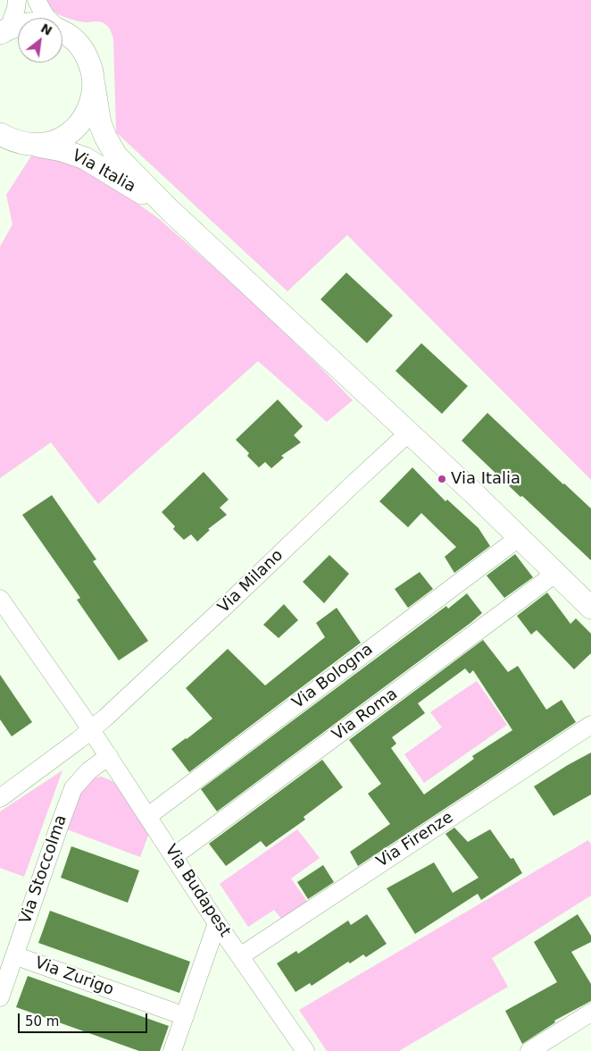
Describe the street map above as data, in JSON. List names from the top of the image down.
{
  "streets": {
    "main road": ["Via Italia"],
    "street": [
      "Via Milano",
      "Via Bologna",
      "Via Roma",
      "Via Firenze",
      "Via Stoccolma",
      "Via Budapest",
      "Via Zurigo"
    ]
  },
  "crossings": [
    ["Via Italia", "Via Milano"],
    ["Via Italia", "Via Bologna"],
    ["Via Italia", "Via Roma"],
    ["Via Milano", "Via Budapest"],
    ["Via Bologna", "Via Budapest"],
    ["Via Roma", "Via Budapest"],
    ["Via Firenze", "Via Budapest"],
    ["Via Stoccolma", "Via Budapest"],
    ["Via Stoccolma", "Via Zurigo"]
  ],
  "places": ["Via Italia"],
  "scale_bar": "50 m",
  "north": "top right"
}
